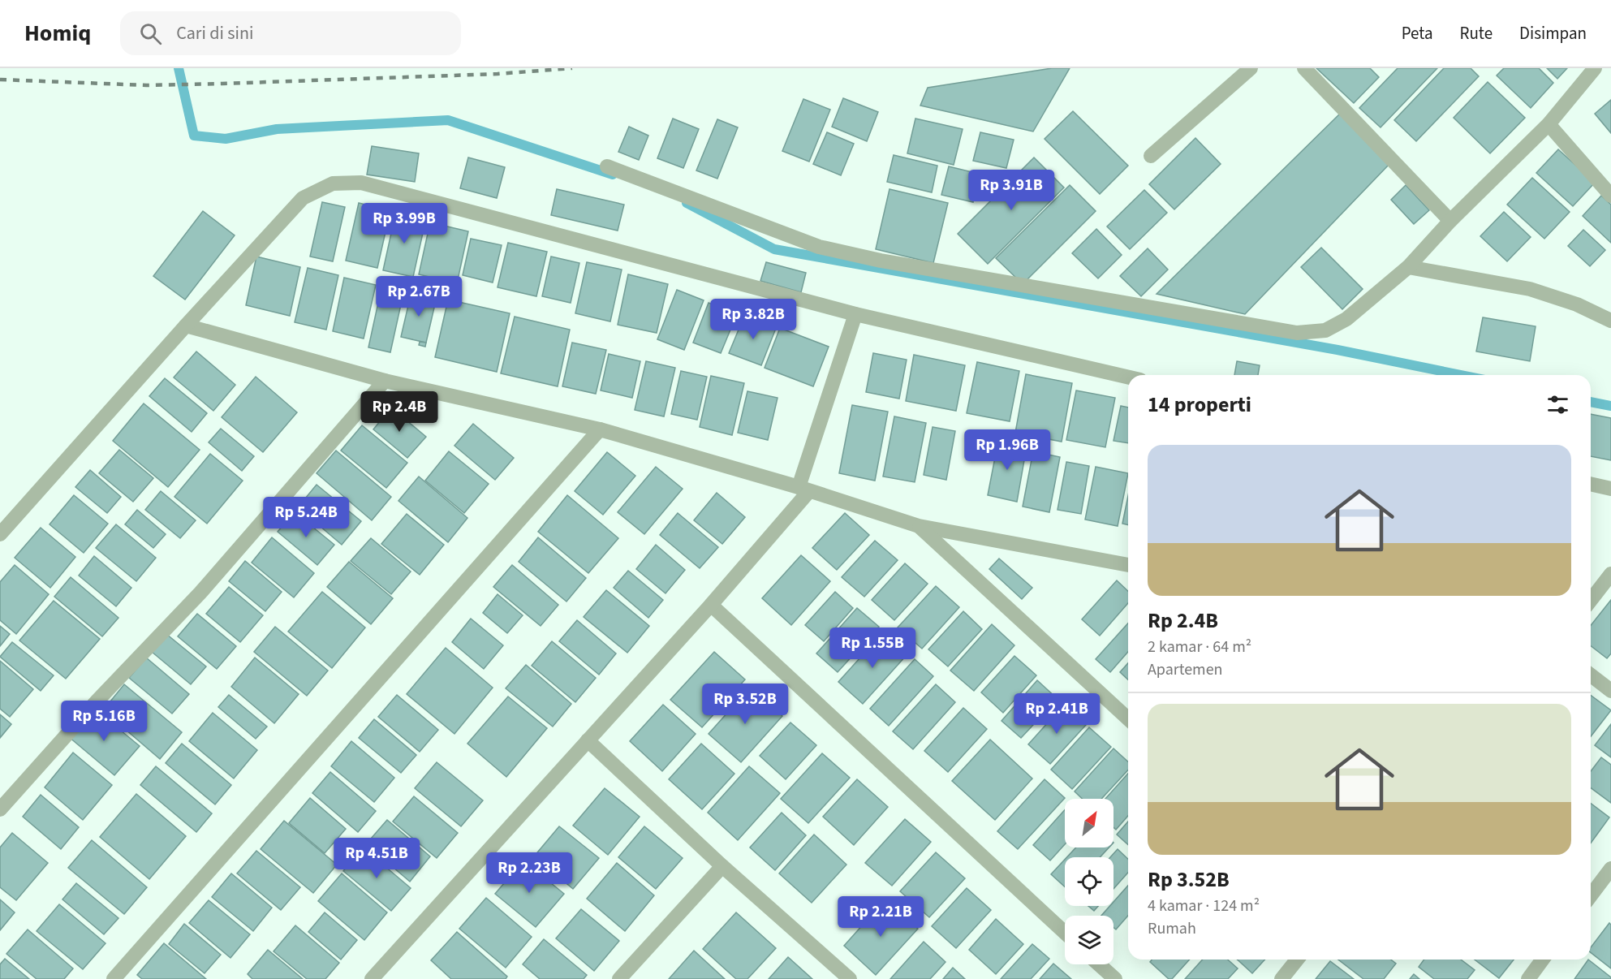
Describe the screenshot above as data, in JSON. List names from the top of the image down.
{
  "north": "top right",
  "page": {
    "header": "Homiq",
    "search": "Cari di sini",
    "nav": ["Peta", "Rute", "Disimpan"],
    "price": [
      "Rp 3.91B",
      "Rp 3.99B",
      "Rp 2.67B",
      "Rp 3.82B",
      "Rp 2.4B",
      "Rp 1.96B",
      "Rp 5.24B",
      "Rp 1.55B",
      "Rp 3.52B",
      "Rp 2.41B",
      "Rp 5.16B",
      "Rp 4.51B",
      "Rp 2.23B",
      "Rp 2.21B"
    ],
    "heading": "14 properti",
    "list": [
      {
        "name": "Rp 2.4B",
        "note": "2 kamar · 64 m² · Apartemen"
      },
      {
        "name": "Rp 3.52B",
        "note": "4 kamar · 124 m² · Rumah"
      }
    ]
  }
}
